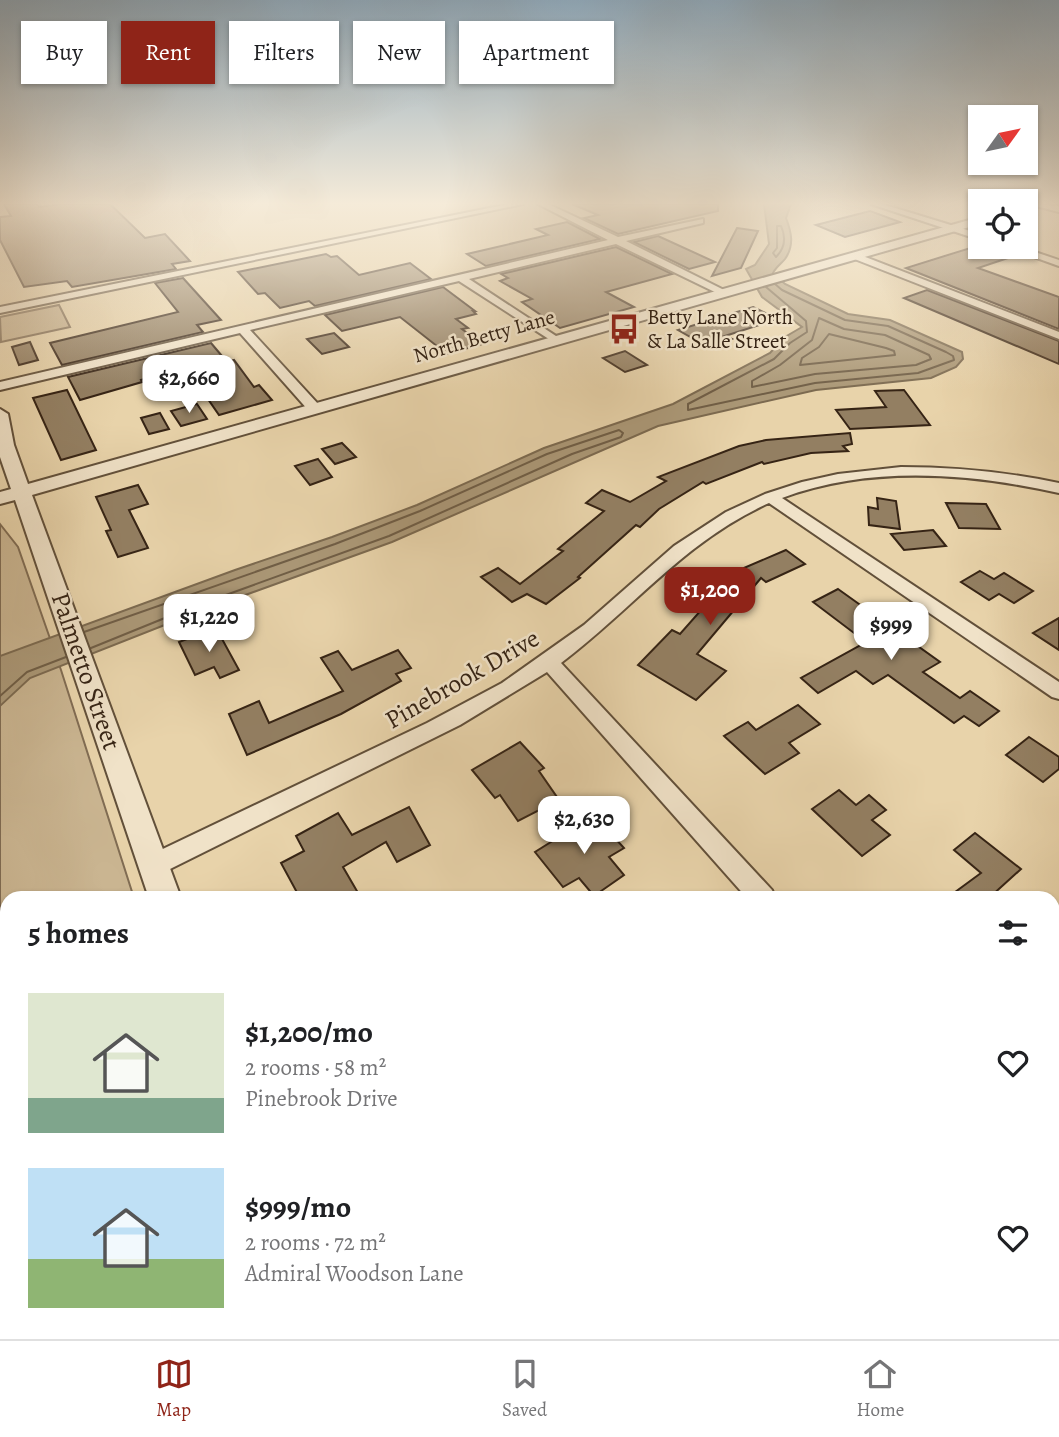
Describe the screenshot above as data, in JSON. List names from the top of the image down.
{
  "streets": {
    "street": ["North Betty Lane", "Palmetto Street", "Pinebrook Drive"]
  },
  "crossings": [
    ["North Betty Lane", "Palmetto Street"],
    ["Palmetto Street", "Pinebrook Drive"]
  ],
  "places": {
    "bus stop": ["Betty Lane North & La Salle Street"]
  },
  "north": "top right",
  "page": {
    "chip": [
      "Buy",
      "Rent",
      "Filters",
      "New",
      "Apartment"
    ],
    "price": [
      "$2,660",
      "$1,200",
      "$1,220",
      "$999",
      "$2,630"
    ],
    "heading": "5 homes",
    "list": [
      {
        "name": "$1,200/mo",
        "note": "2 rooms · 58 m² · Pinebrook Drive"
      },
      {
        "name": "$999/mo",
        "note": "2 rooms · 72 m² · Admiral Woodson Lane"
      }
    ],
    "tabs": ["Map", "Saved", "Home"]
  }
}
